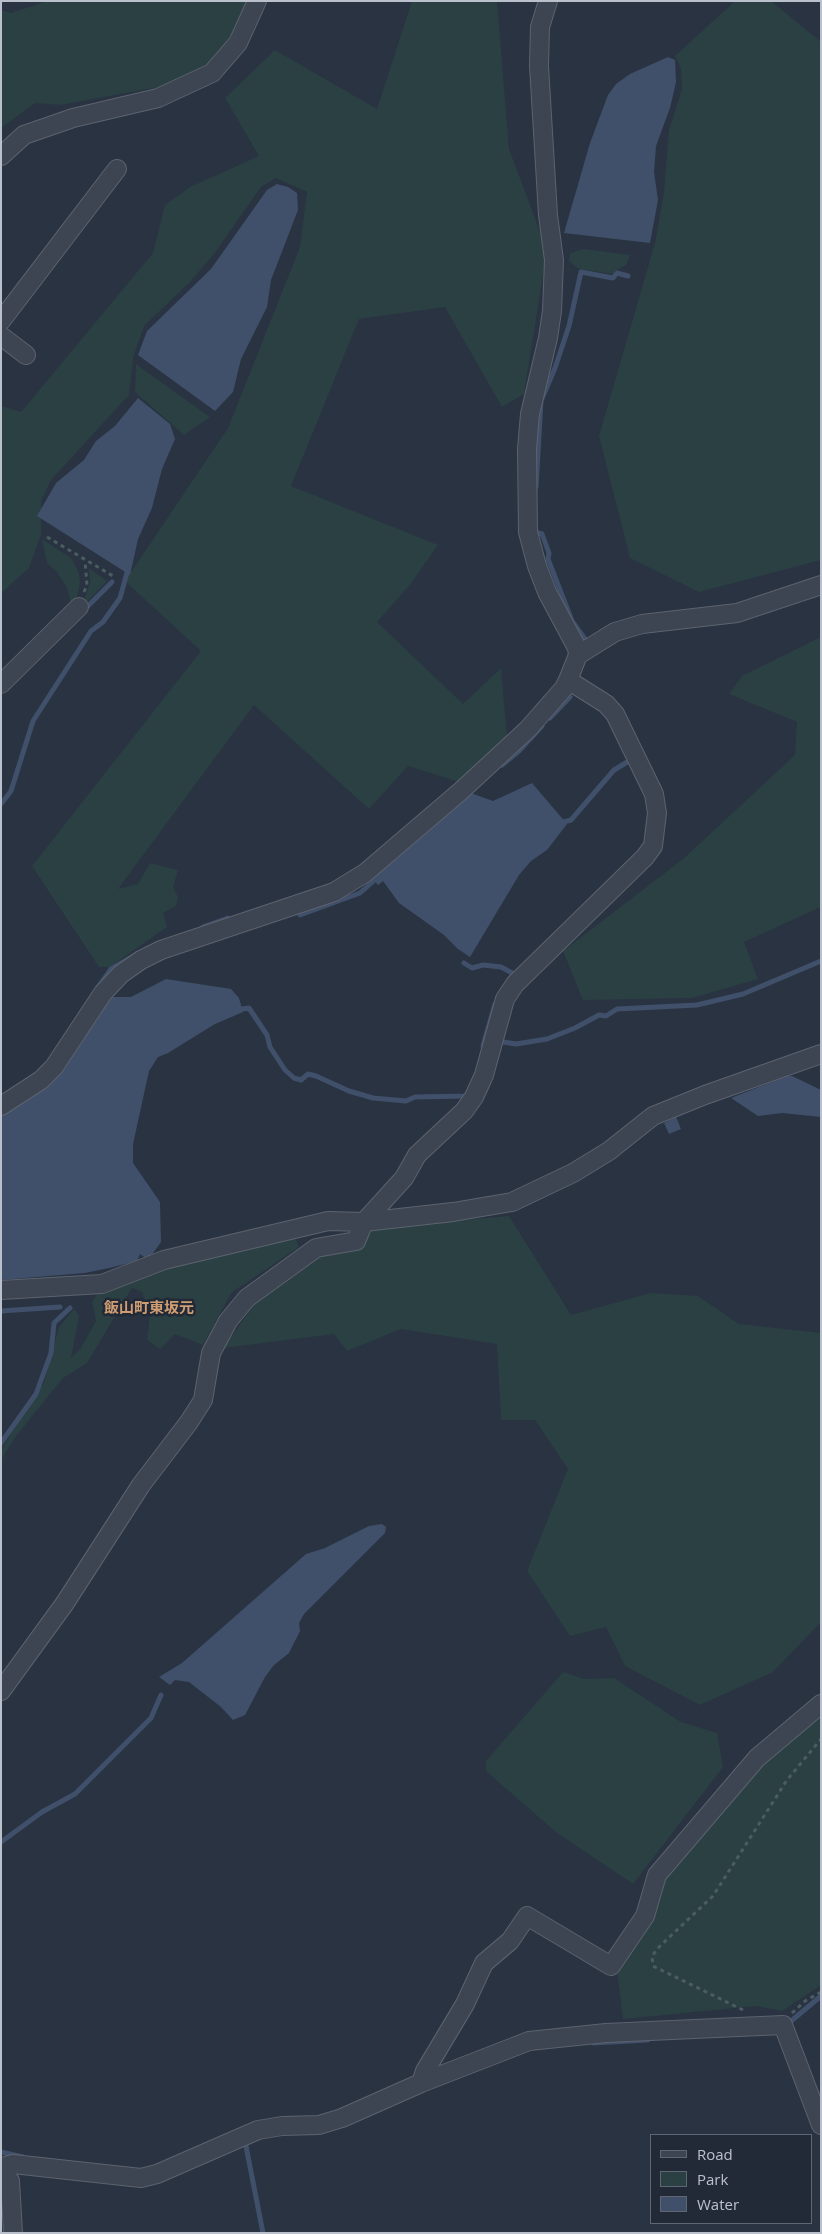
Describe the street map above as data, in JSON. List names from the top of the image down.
{
  "districts": ["飯山町東坂元"],
  "legend": ["Road", "Park", "Water"]
}
